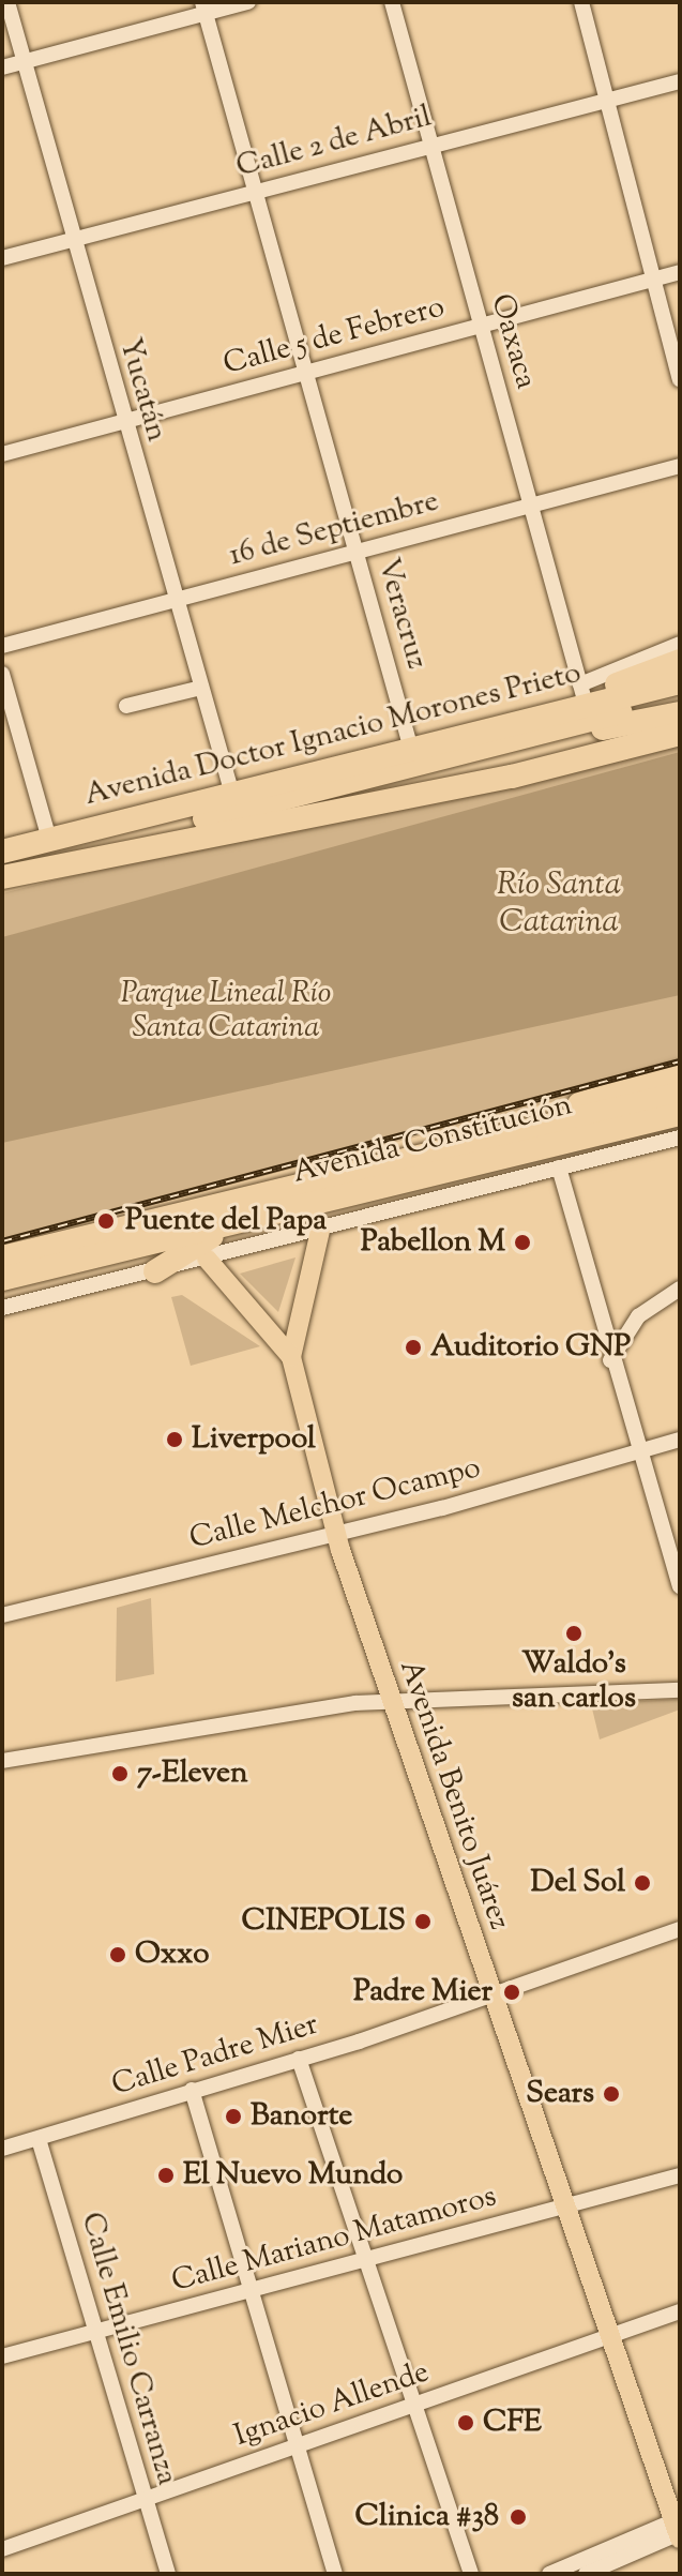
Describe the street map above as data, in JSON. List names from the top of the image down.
{
  "streets": {
    "highway": ["Avenida Doctor Ignacio Morones Prieto", "Avenida Constitución"],
    "main road": ["Avenida Benito Juárez"],
    "street": [
      "Calle 2 de Abril",
      "Calle 5 de Febrero",
      "Oaxaca",
      "Yucatán",
      "16 de Septiembre",
      "Veracruz",
      "Calle Melchor Ocampo",
      "Calle Padre Mier",
      "Calle Mariano Matamoros",
      "Calle Emilio Carranza",
      "Ignacio Allende"
    ]
  },
  "crossings": [
    ["Calle 2 de Abril", "Oaxaca"],
    ["Calle 2 de Abril", "Yucatán"],
    ["Calle 2 de Abril", "Veracruz"],
    ["Calle 5 de Febrero", "Oaxaca"],
    ["Calle 5 de Febrero", "Yucatán"],
    ["Calle 5 de Febrero", "Veracruz"],
    ["Oaxaca", "16 de Septiembre"],
    ["Yucatán", "16 de Septiembre"],
    ["Yucatán", "Avenida Doctor Ignacio Morones Prieto"],
    ["16 de Septiembre", "Veracruz"],
    ["Veracruz", "Avenida Doctor Ignacio Morones Prieto"],
    ["Calle Melchor Ocampo", "Avenida Benito Juárez"],
    ["Avenida Benito Juárez", "Calle Padre Mier"],
    ["Avenida Benito Juárez", "Calle Mariano Matamoros"],
    ["Avenida Benito Juárez", "Ignacio Allende"],
    ["Calle Padre Mier", "Calle Emilio Carranza"],
    ["Calle Mariano Matamoros", "Calle Emilio Carranza"],
    ["Calle Emilio Carranza", "Ignacio Allende"]
  ],
  "water": ["Río Santa Catarina"],
  "parks": ["Parque Lineal Río Santa Catarina"],
  "places": [
    "Puente del Papa",
    "Pabellon M",
    "Auditorio GNP",
    "Liverpool",
    "Waldo's san carlos",
    "7-Eleven",
    "Del Sol",
    "CINEPOLIS",
    "Oxxo",
    "Padre Mier",
    "Sears",
    "Banorte",
    "El Nuevo Mundo",
    "CFE",
    "Clinica #38"
  ]
}
